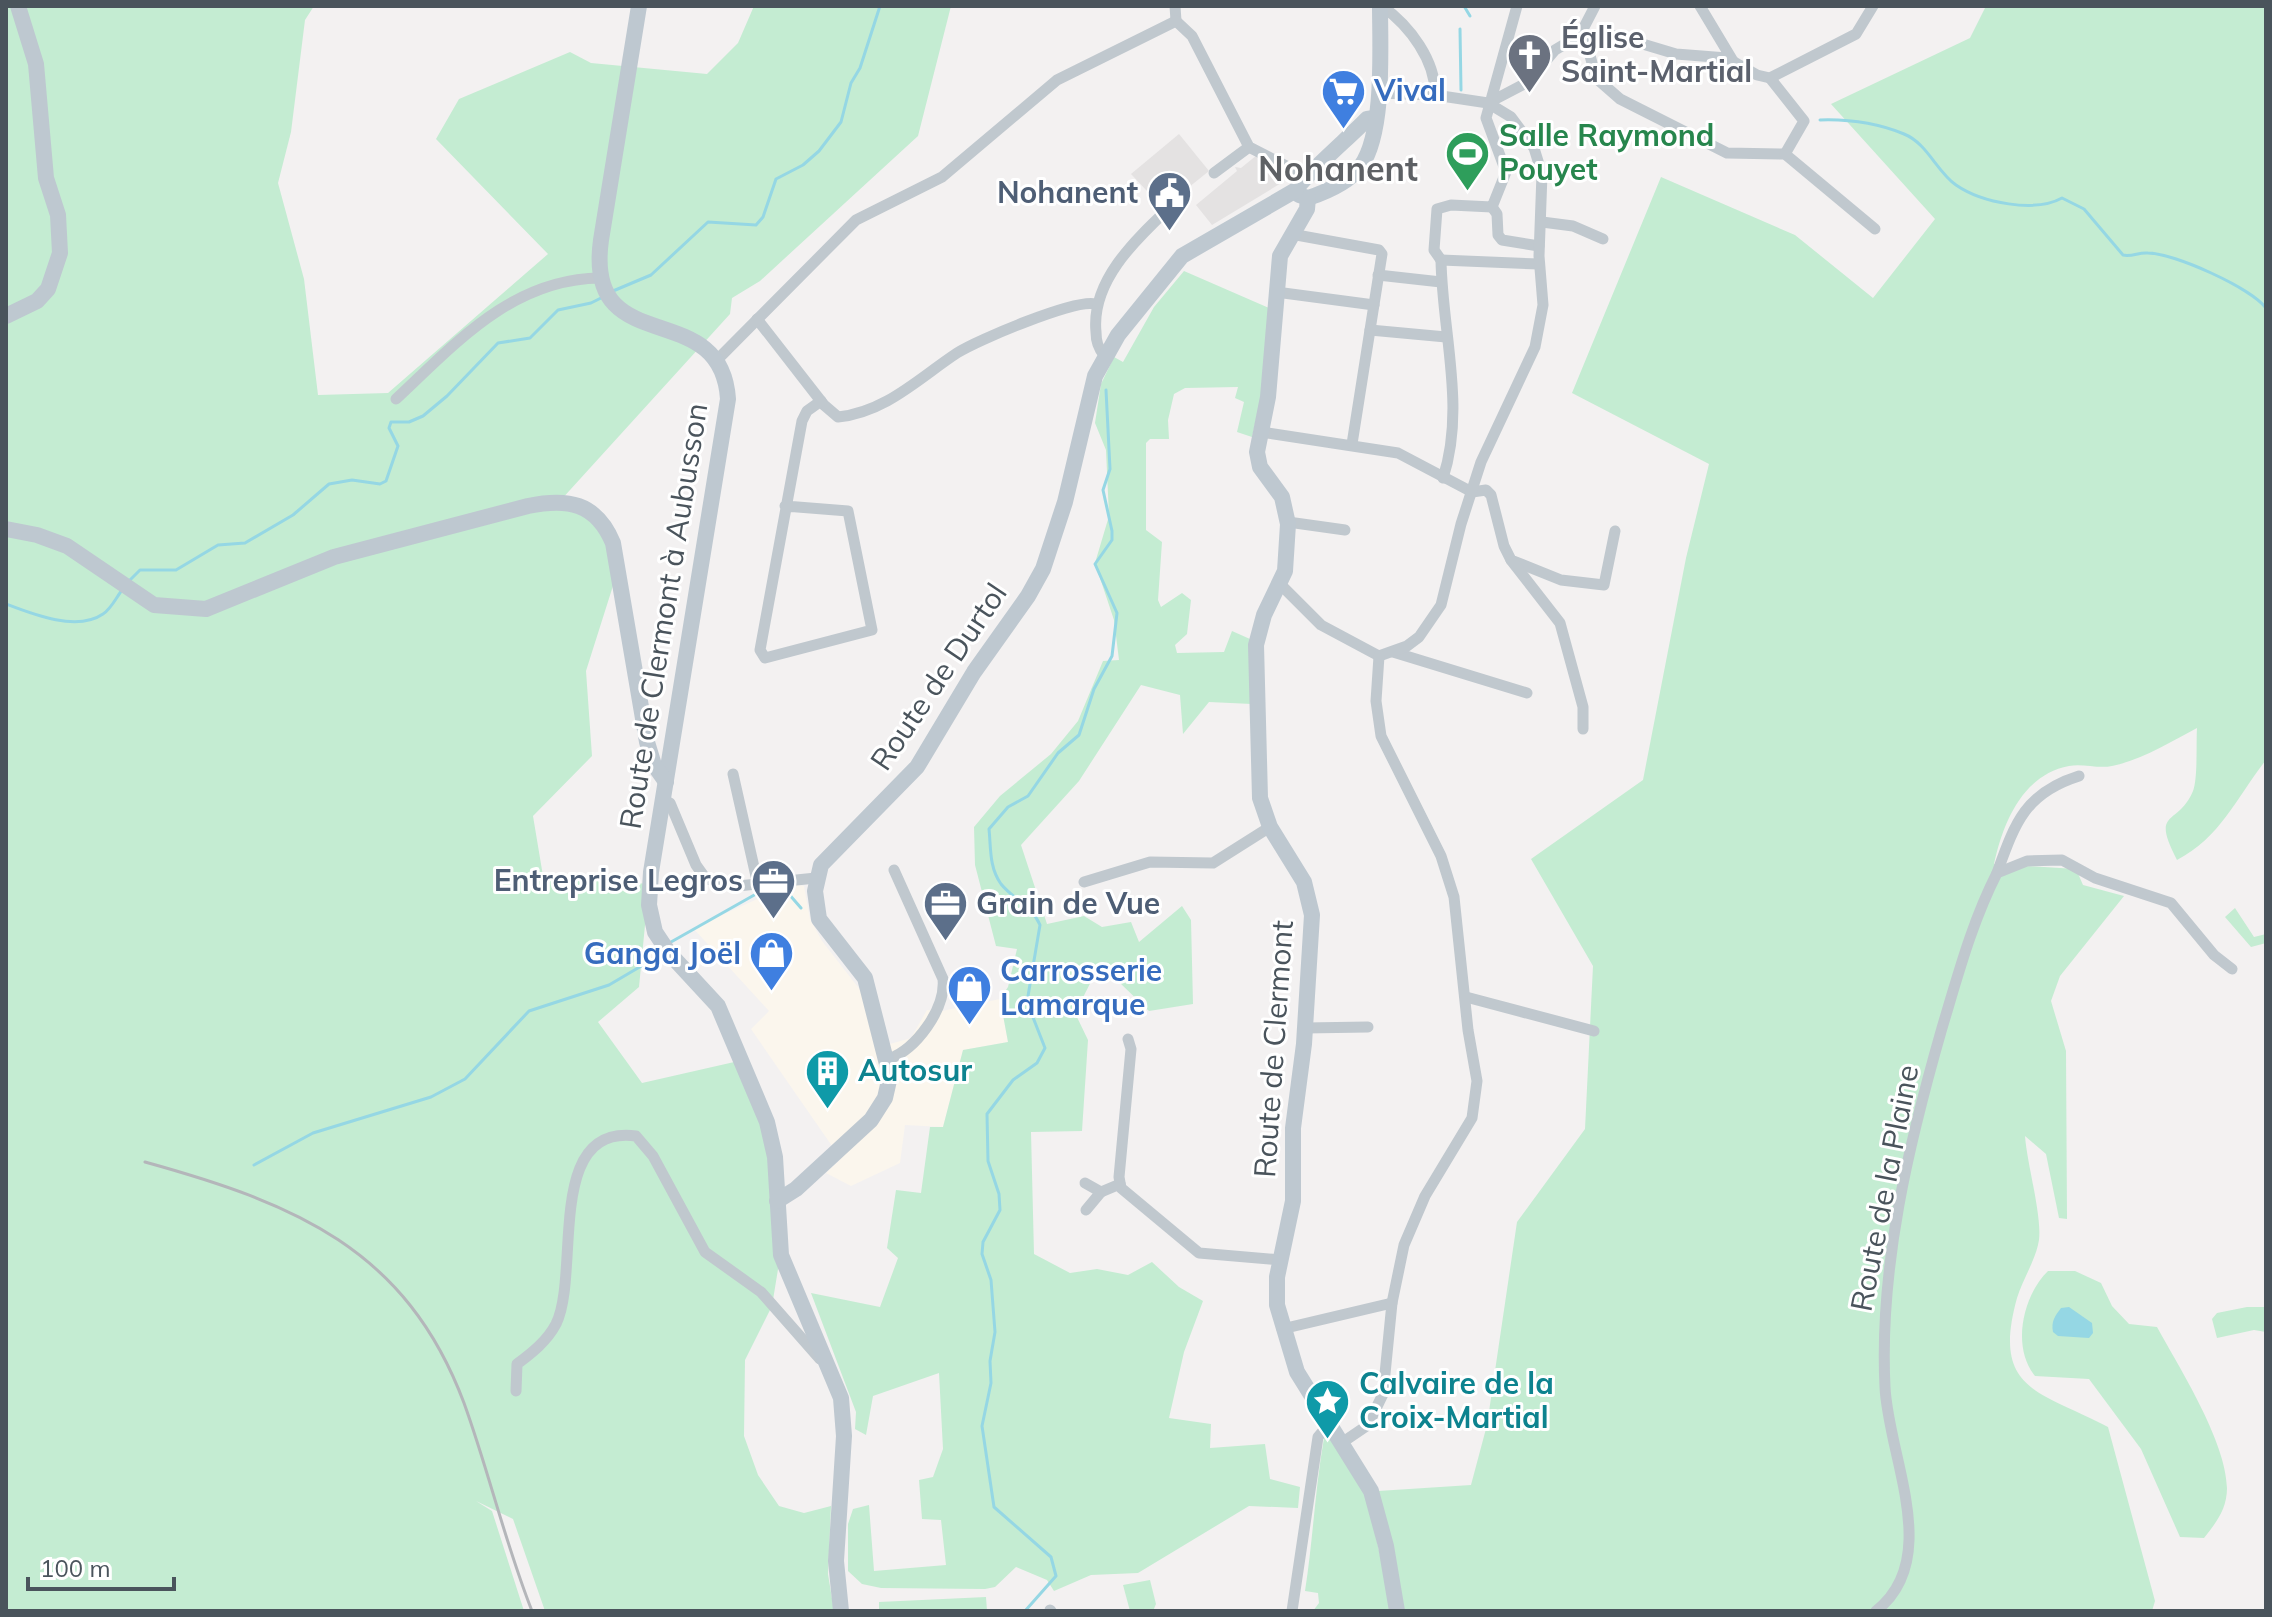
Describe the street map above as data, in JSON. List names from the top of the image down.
{
  "streets": {
    "street": [
      "Route de Clermont à Aubusson",
      "Route de Durtol",
      "Route de Clermont",
      "Route de la Plaine"
    ]
  },
  "crossings": [
    ["Route de Durtol", "Route de Clermont"]
  ],
  "districts": ["Nohanent"],
  "places": {
    "church": ["Église Saint-Martial"],
    "supermarket": ["Vival"],
    "sports": ["Salle Raymond Pouyet"],
    "public building": ["Nohanent"],
    "office": ["Entreprise Legros", "Grain de Vue"],
    "shop": ["Ganga Joël", "Carrosserie Lamarque"],
    "building": ["Autosur"],
    "place": ["Calvaire de la Croix-Martial"]
  },
  "scale_bar": "100 m"
}
